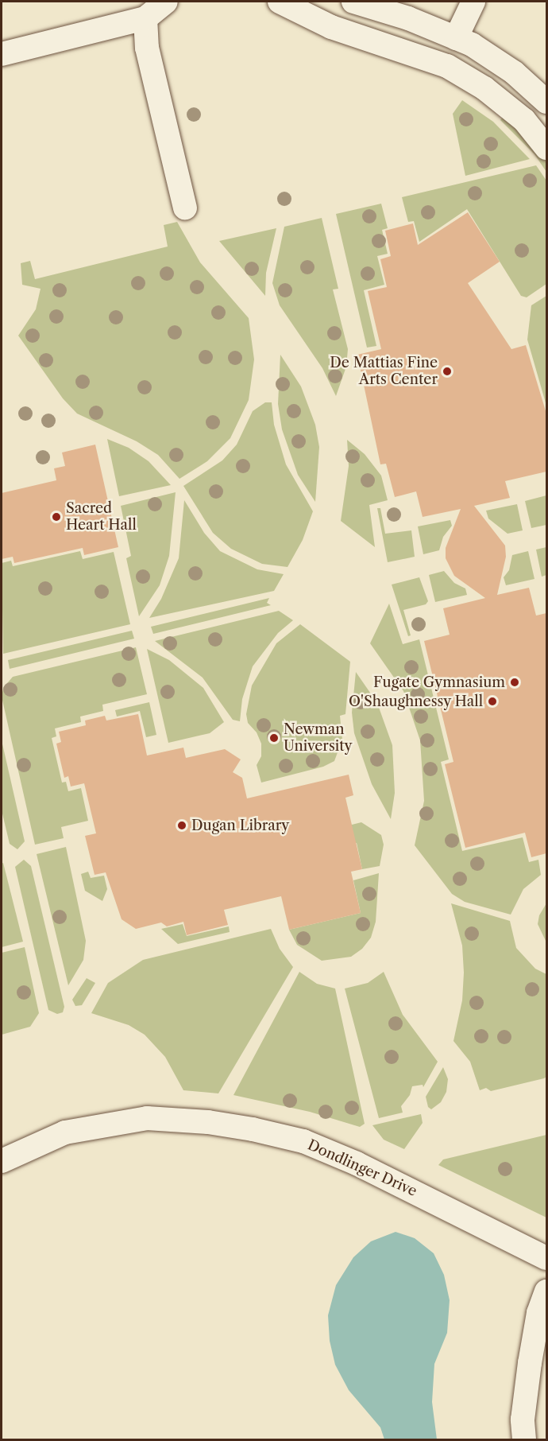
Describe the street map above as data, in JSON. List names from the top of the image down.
{
  "streets": {
    "street": ["Dondlinger Drive"]
  },
  "places": [
    "De Mattias Fine Arts Center",
    "Sacred Heart Hall",
    "Fugate Gymnasium",
    "O'Shaughnessy Hall",
    "Newman University",
    "Dugan Library"
  ]
}
